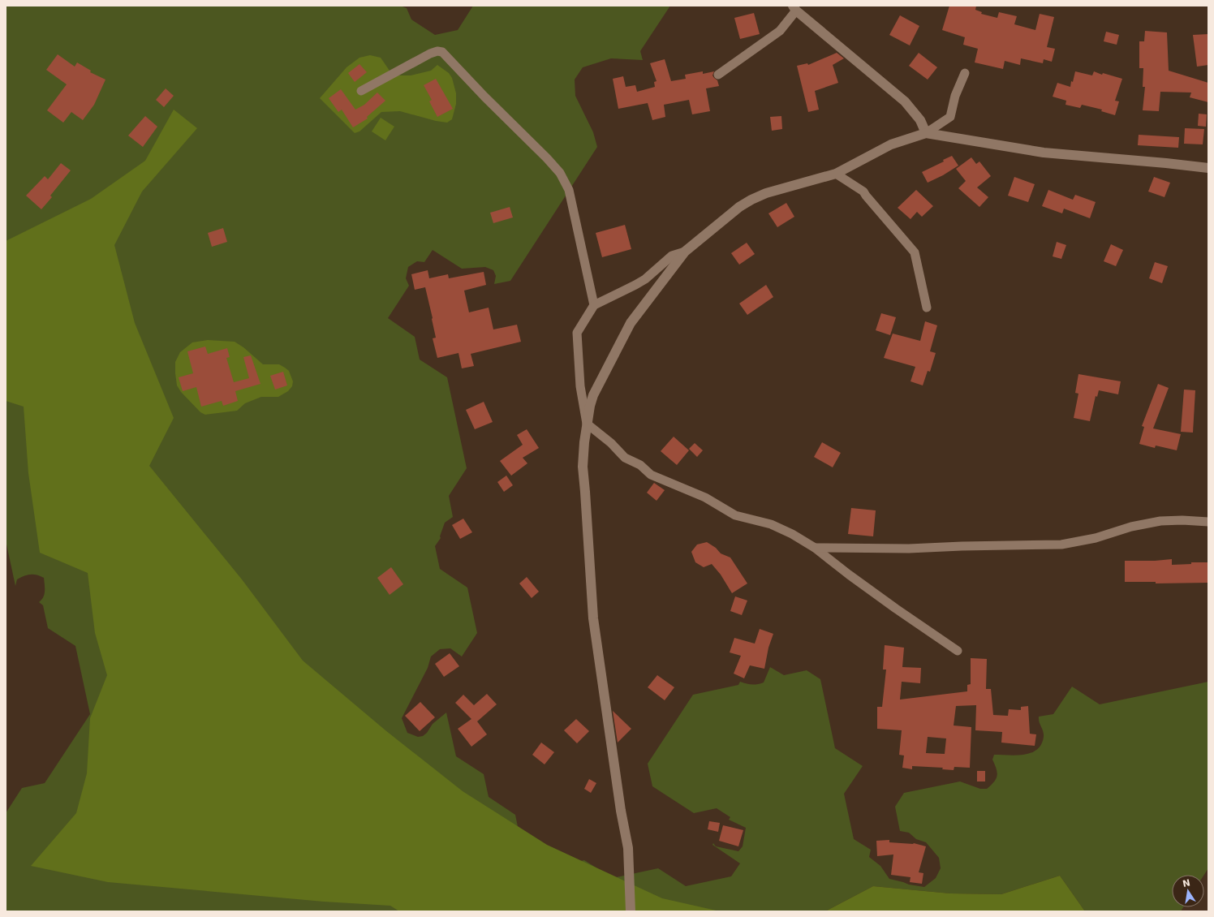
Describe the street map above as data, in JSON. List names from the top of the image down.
{
  "north": "top"
}
